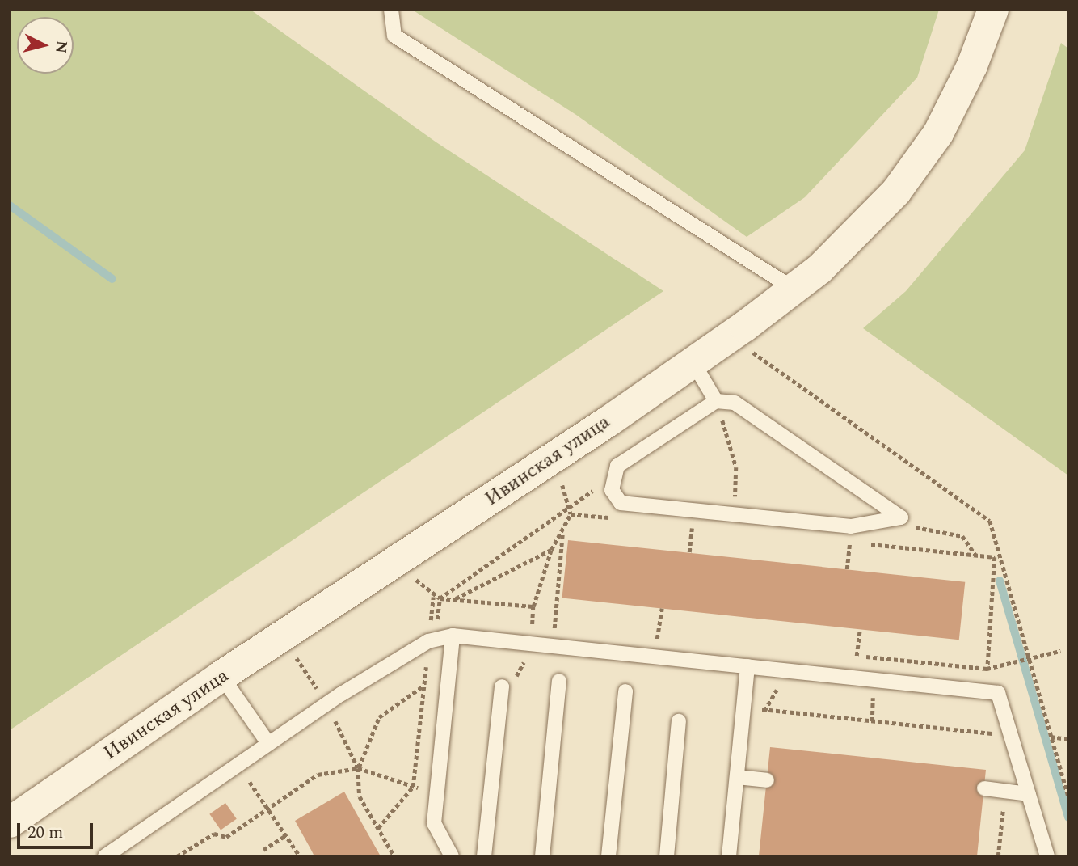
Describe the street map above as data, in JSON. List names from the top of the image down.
{
  "streets": {
    "street": ["Ивинская улица"]
  },
  "scale_bar": "20 m",
  "north": "right"
}
